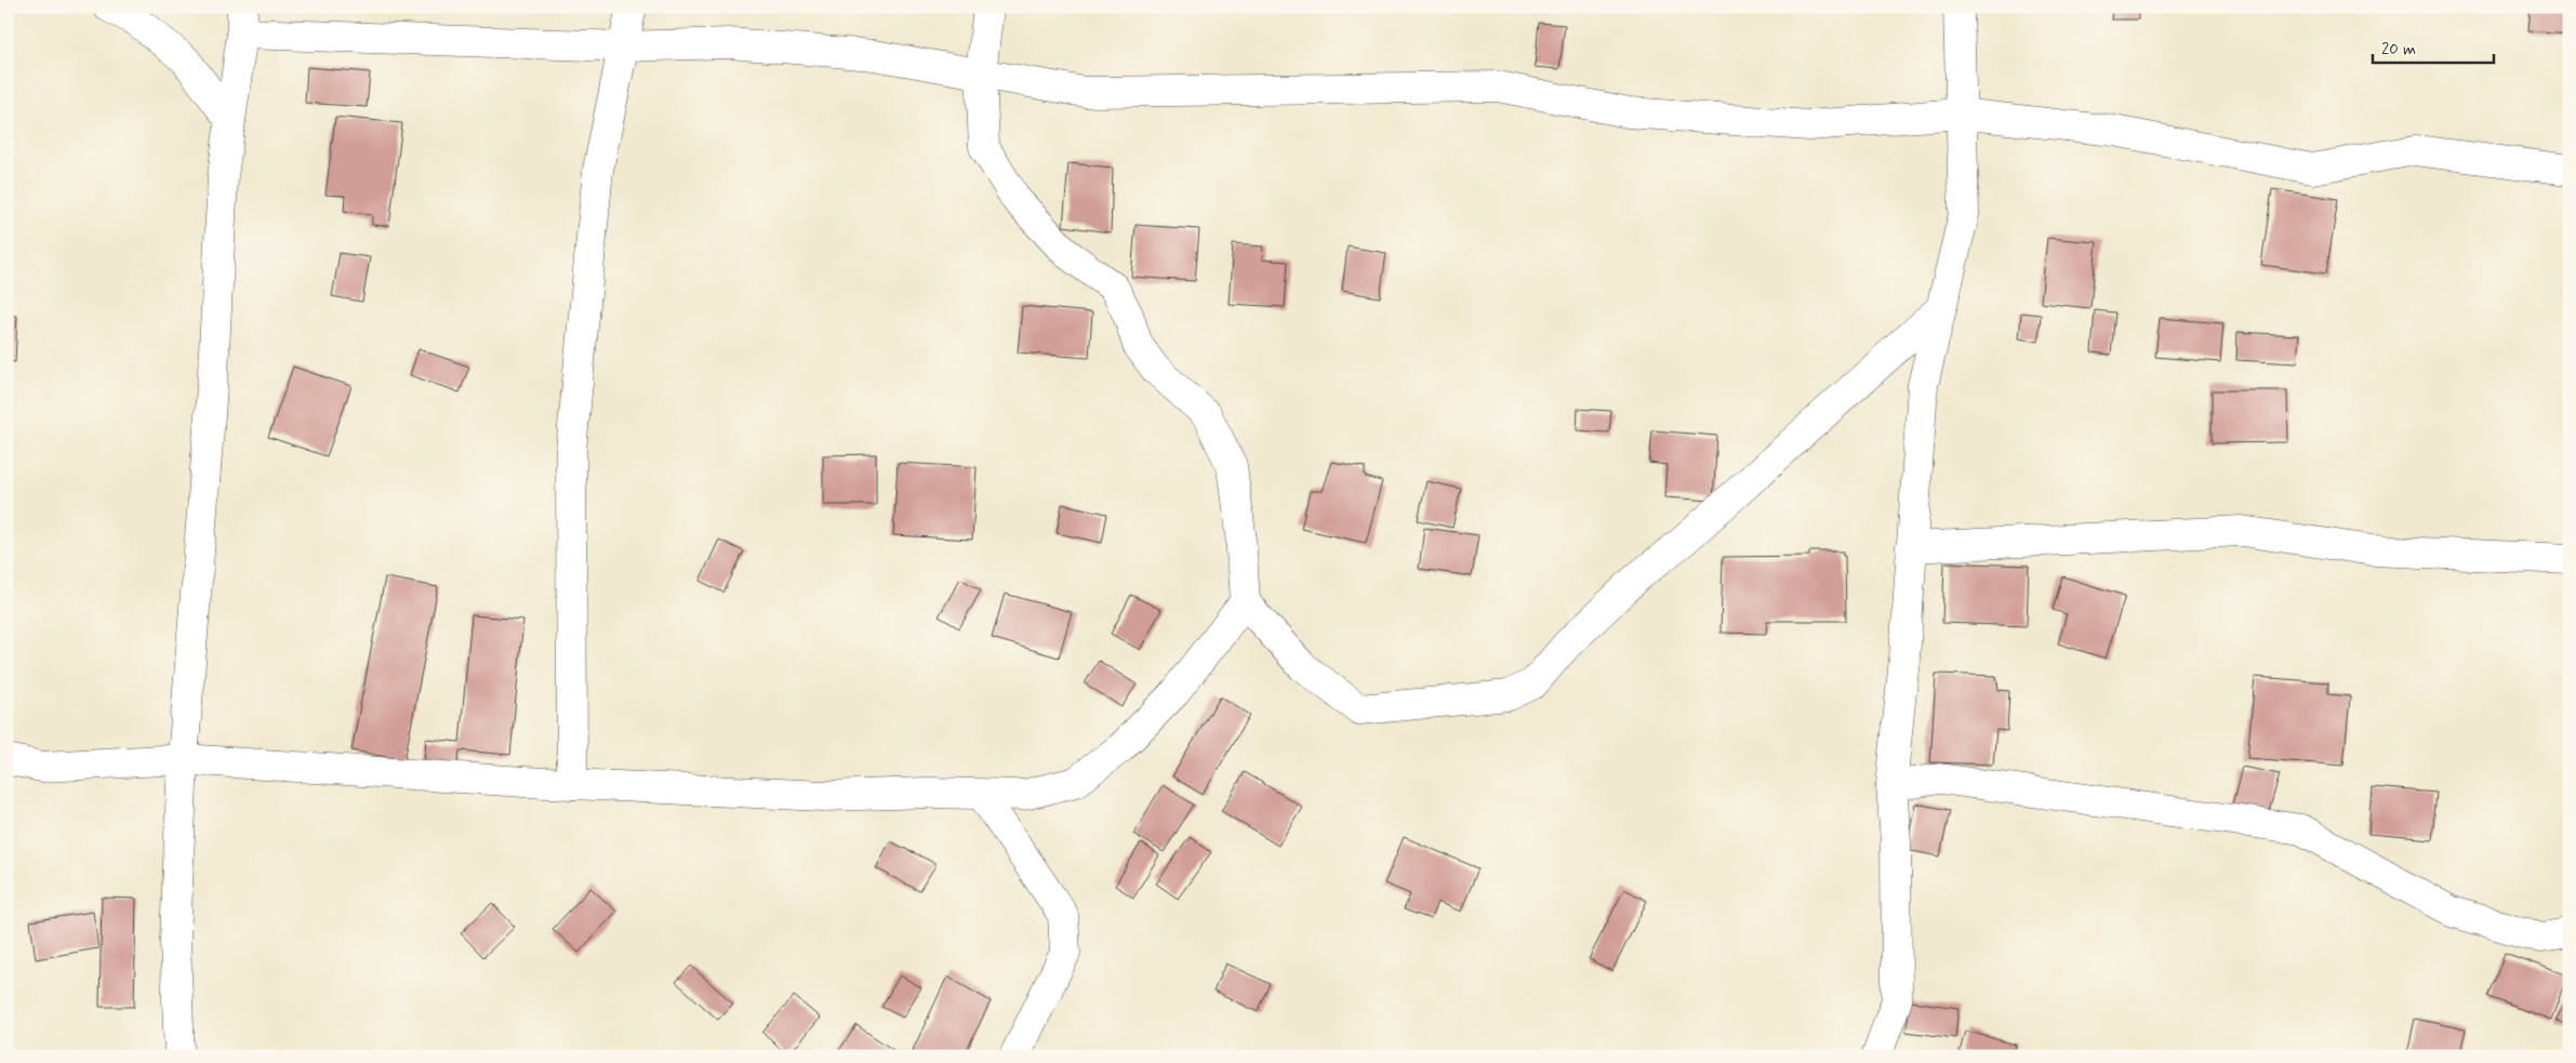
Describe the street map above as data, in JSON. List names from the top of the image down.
{
  "scale_bar": "20 m"
}
